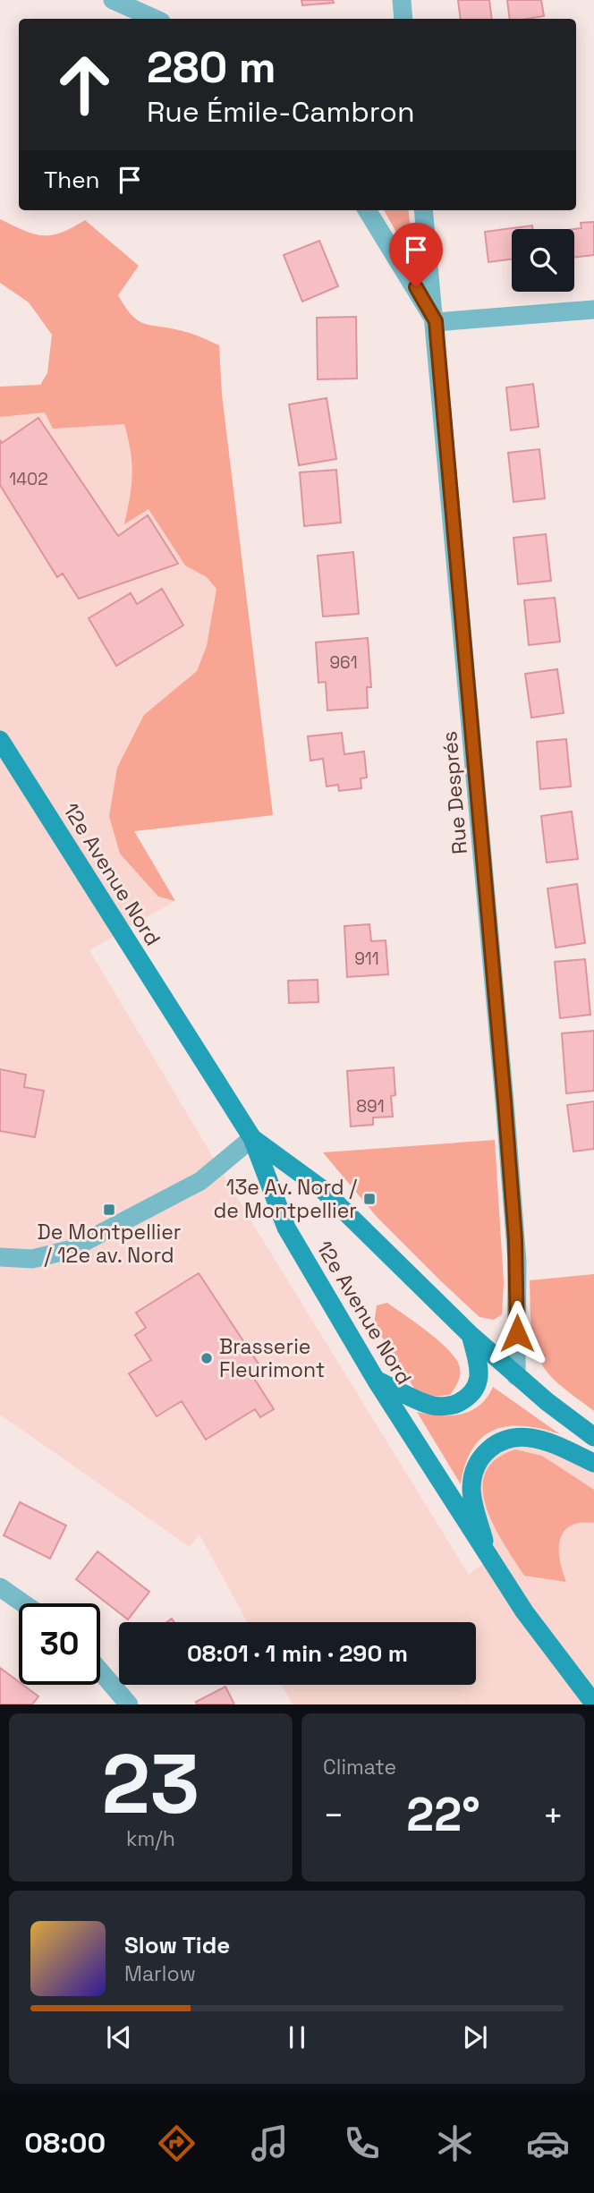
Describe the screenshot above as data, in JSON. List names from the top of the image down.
{
  "streets": {
    "main road": ["12e Avenue Nord"],
    "street": ["Rue Després"]
  },
  "places": {
    "transit": ["13e Av. Nord / de Montpellier", "De Montpellier / 12e av. Nord"],
    "other": ["Brasserie Fleurimont"]
  },
  "house_numbers": [
    "1402",
    "961",
    "911",
    "891"
  ],
  "page": {
    "turn": ["280 m", "Rue Émile-Cambron"],
    "then": "Then",
    "limit": "30",
    "trip": "08:01 · 1 min · 290 m",
    "tile": [
      ["23", "km/h"],
      "Climate"
    ],
    "heat": ["−", "22°", "+"],
    "song": ["Slow Tide", "Marlow"],
    "tabs": "08:00"
  }
}
